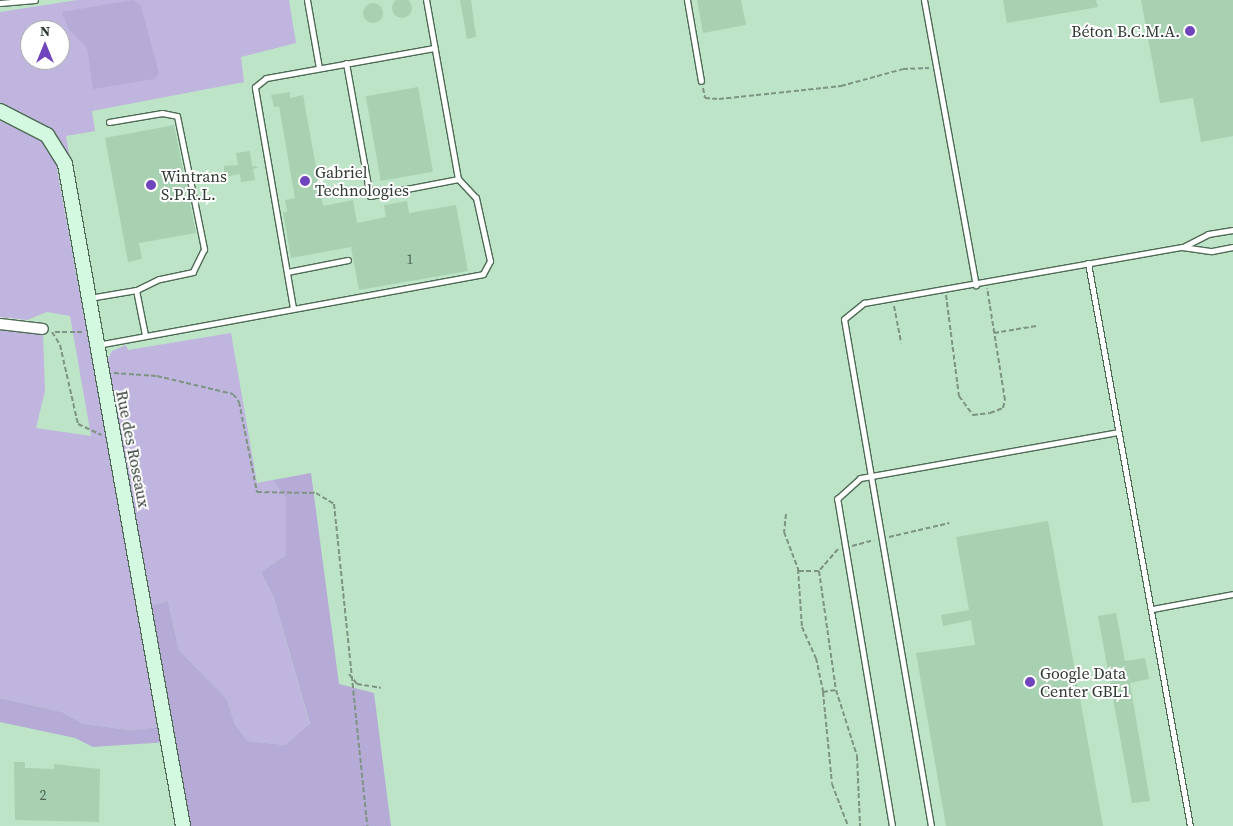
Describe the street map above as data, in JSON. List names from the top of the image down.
{
  "streets": {
    "street": ["Rue des Roseaux"]
  },
  "places": [
    "Béton B.C.M.A.",
    "Gabriel Technologies",
    "Wintrans S.P.R.L.",
    "Google Data Center GBL1"
  ],
  "house_numbers": ["1", "2"],
  "north": "top"
}
